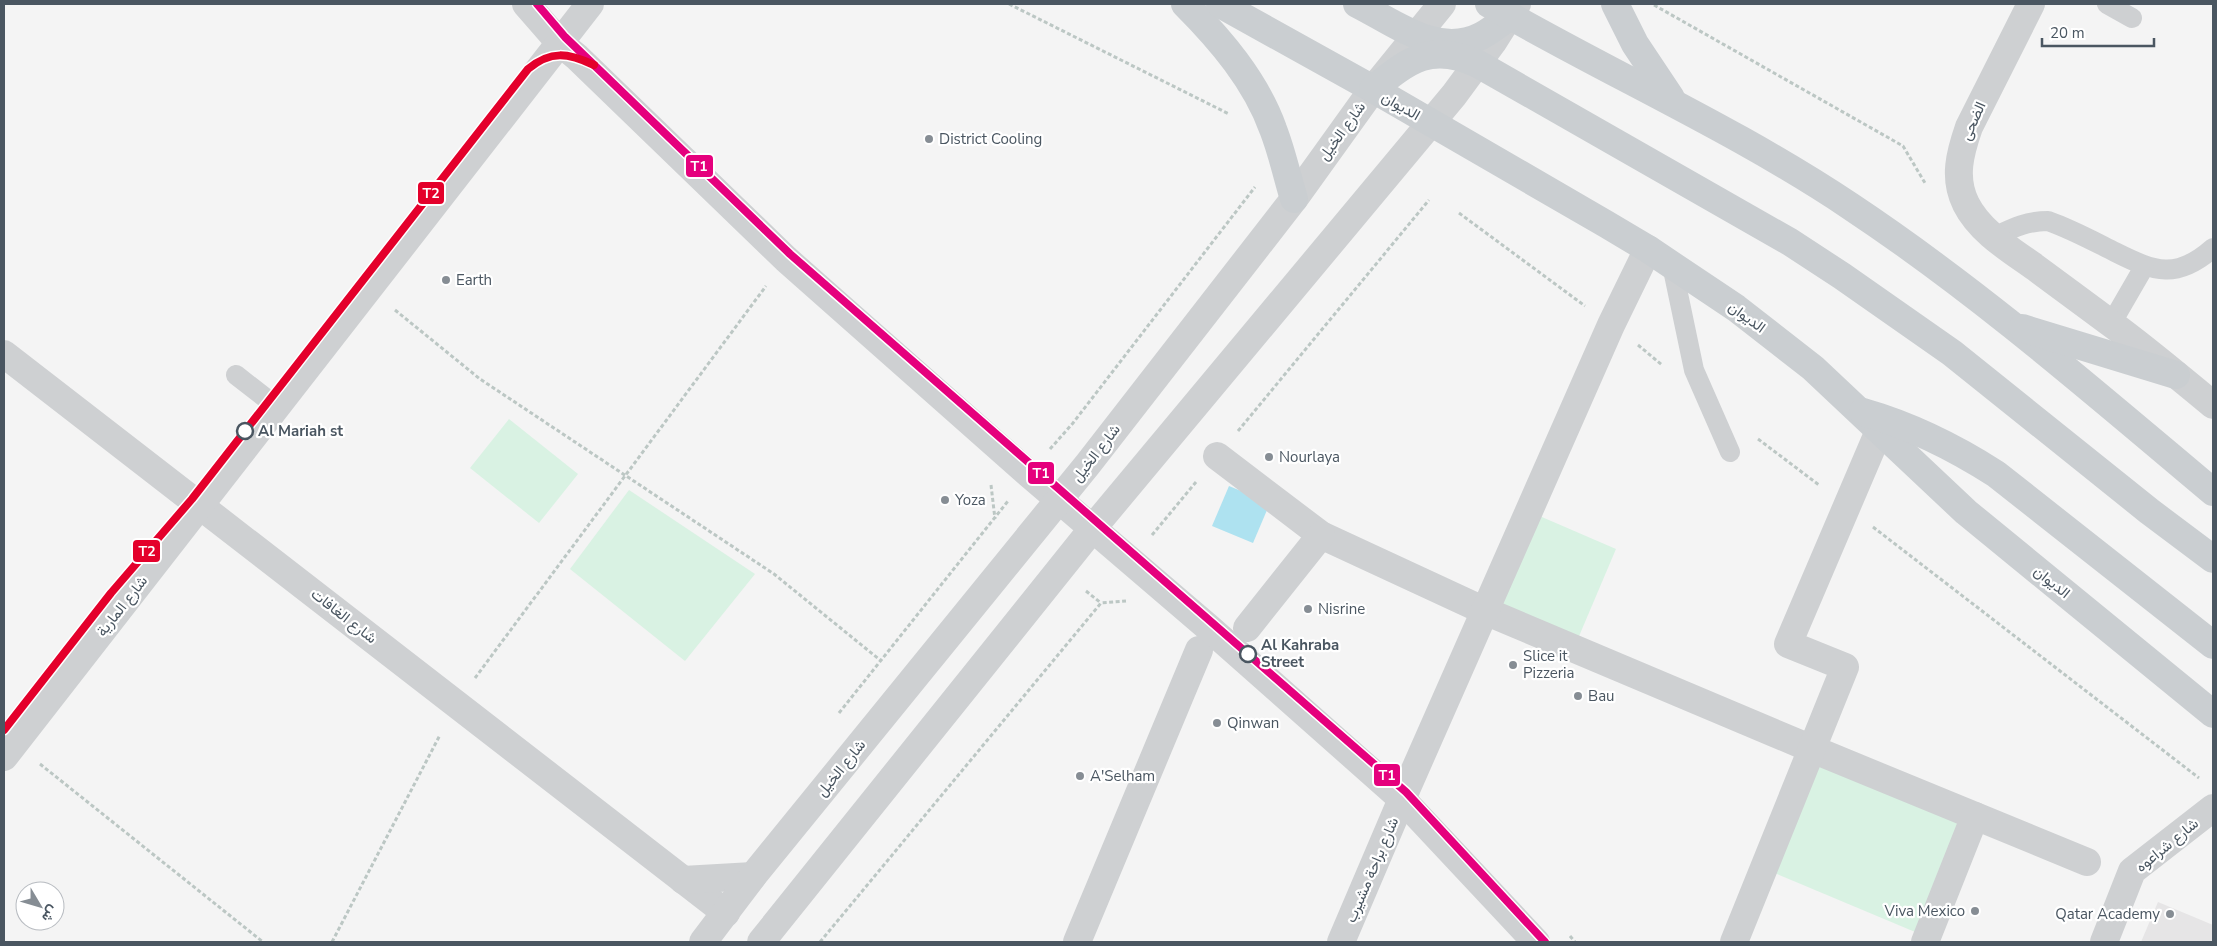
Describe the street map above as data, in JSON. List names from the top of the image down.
{
  "streets": {
    "main road": ["الديوان"],
    "street": [
      "الضحى",
      "شارع الخيل",
      "شارع المارية",
      "شارع الغافات",
      "شارع شراعوه",
      "شارع براحة مشيرب"
    ]
  },
  "crossings": [
    ["الديوان", "شارع الخيل"],
    ["الديوان", "شارع براحة مشيرب"],
    ["شارع الخيل", "شارع الغافات"],
    ["شارع المارية", "شارع الغافات"]
  ],
  "places": [
    "District Cooling",
    "Earth",
    "Al Mariah st",
    "Nourlaya",
    "Yoza",
    "Nisrine",
    "Al Kahraba Street",
    "Slice it Pizzeria",
    "Bau",
    "Qinwan",
    "A'Selham",
    "Viva Mexico",
    "Qatar Academy"
  ],
  "lines": ["transit line T1", "transit line T2"],
  "scale_bar": "20 m",
  "north": "bottom right"
}
